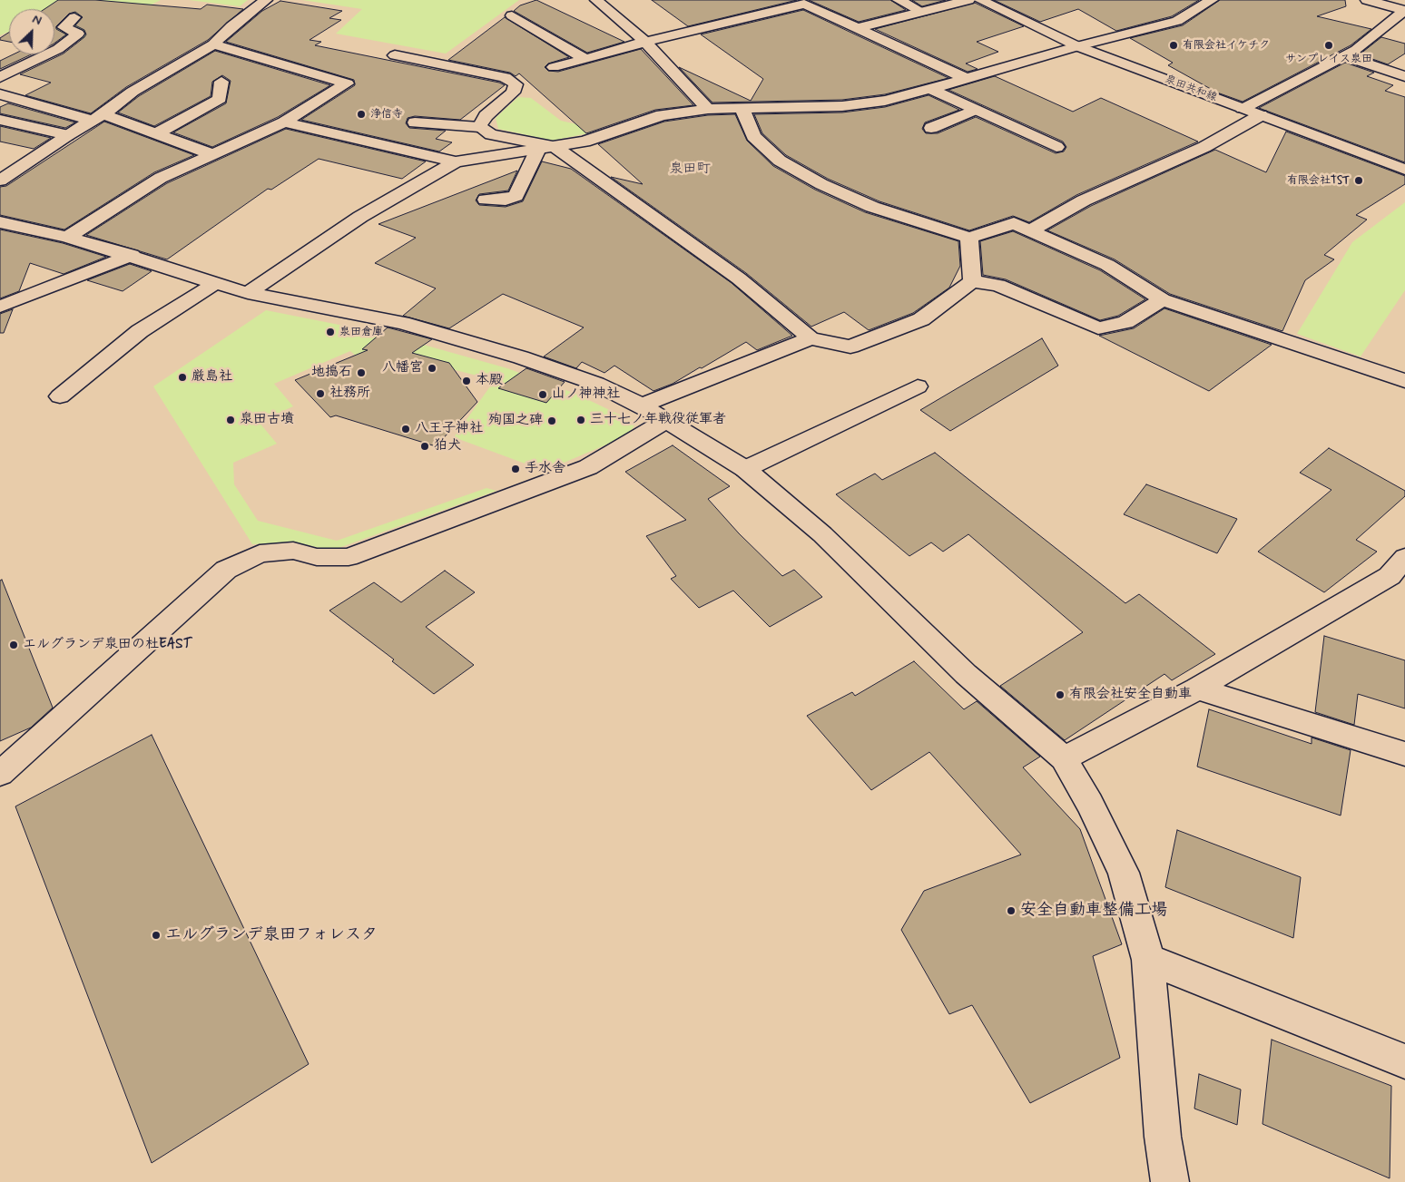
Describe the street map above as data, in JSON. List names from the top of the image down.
{
  "streets": {
    "street": ["泉田共和線"]
  },
  "districts": ["泉田町"],
  "places": [
    "有限会社イケチク",
    "サンプレイス泉田",
    "浄信寺",
    "有限会社TST",
    "泉田倉庫",
    "八幡宮",
    "地搗石",
    "厳島社",
    "本殿",
    "社務所",
    "山ノ神神社",
    "泉田古墳",
    "三十七ノ年戦役従軍者",
    "殉国之碑",
    "八王子神社",
    "狛犬",
    "手水舎",
    "エルグランデ泉田の杜EAST",
    "有限会社安全自動車",
    "安全自動車整備工場",
    "エルグランデ泉田フォレスタ"
  ],
  "north": "top right"
}
